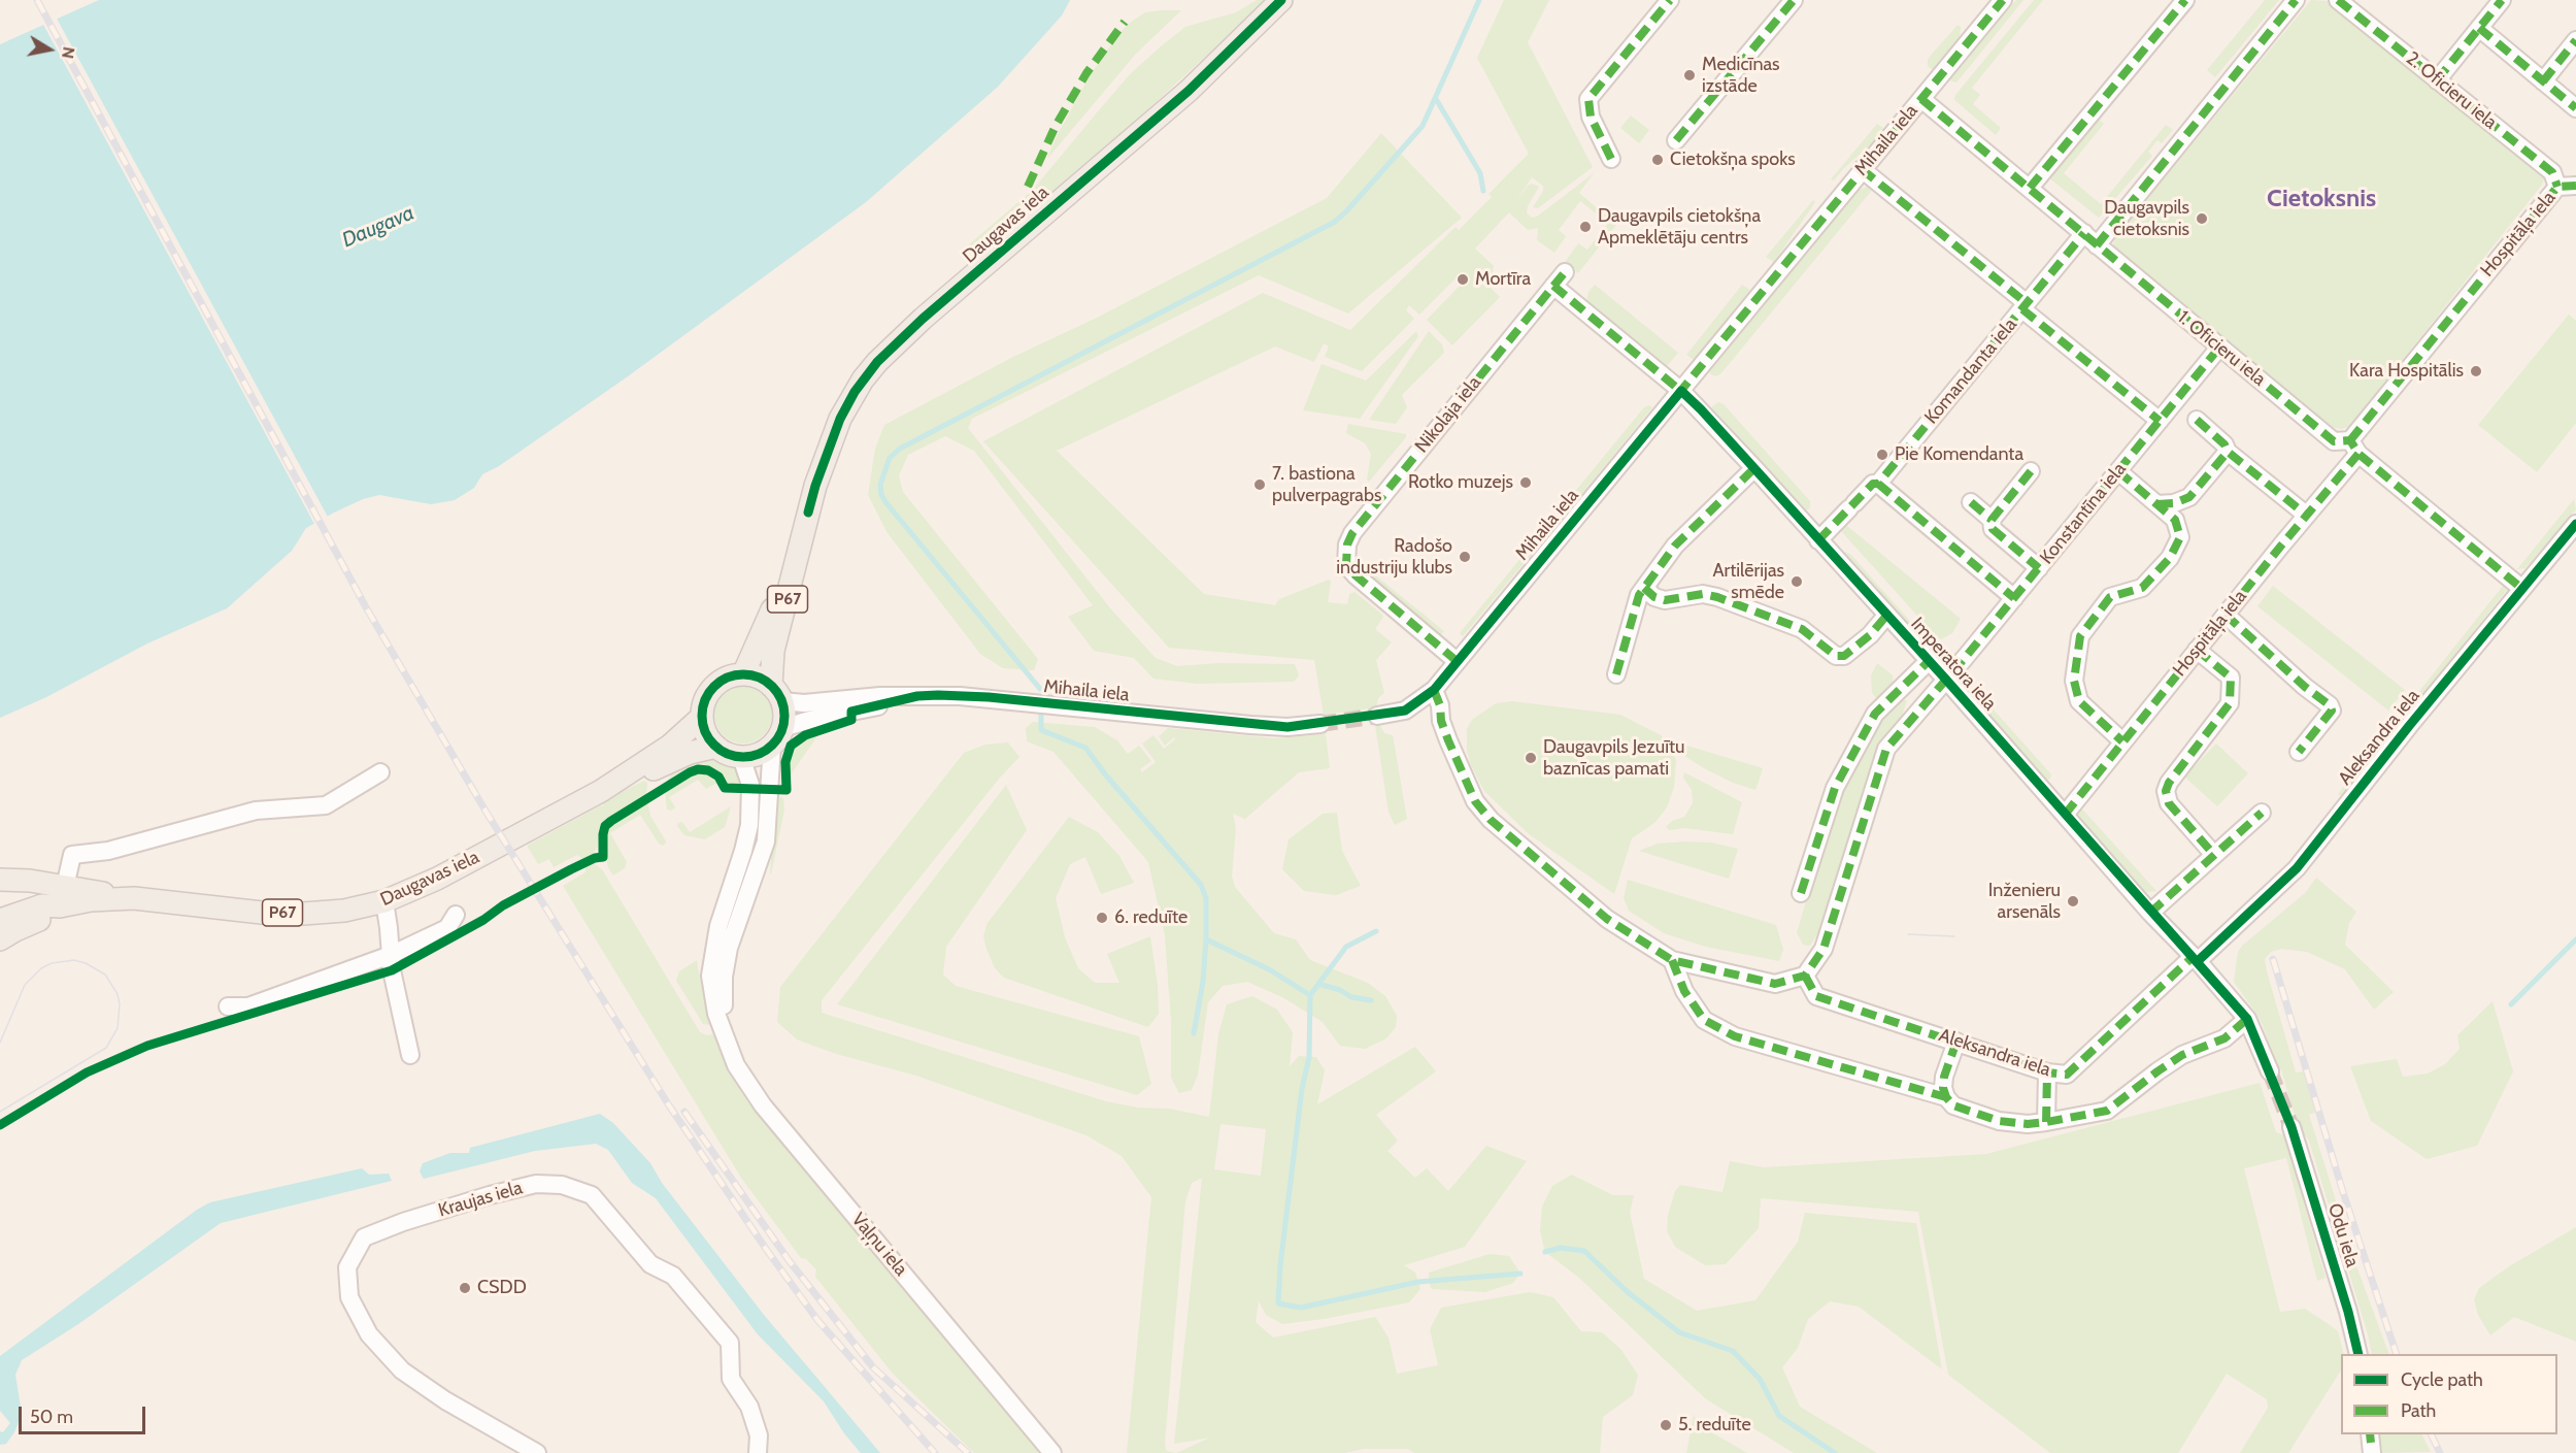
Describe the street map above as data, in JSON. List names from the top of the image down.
{
  "streets": {
    "main road": ["Daugavas iela", "P67"],
    "street": [
      "2. Oficieru iela",
      "Mihaila iela",
      "Hospitāļa iela",
      "1. Oficieru iela",
      "Komandanta iela",
      "Nikolaja iela",
      "Konstantīna iela",
      "Imperatora iela",
      "Aleksandra iela",
      "Kraujas iela",
      "Odu iela",
      "Vaļņu iela"
    ]
  },
  "crossings": [
    ["2. Oficieru iela", "Hospitāļa iela"],
    ["Mihaila iela", "Daugavas iela"],
    ["Mihaila iela", "1. Oficieru iela"],
    ["Mihaila iela", "Nikolaja iela"],
    ["Mihaila iela", "P67"],
    ["Mihaila iela", "Imperatora iela"],
    ["Mihaila iela", "Vaļņu iela"],
    ["Daugavas iela", "P67"],
    ["Daugavas iela", "Vaļņu iela"],
    ["Hospitāļa iela", "1. Oficieru iela"],
    ["Hospitāļa iela", "Imperatora iela"],
    ["1. Oficieru iela", "Komandanta iela"],
    ["1. Oficieru iela", "Konstantīna iela"],
    ["1. Oficieru iela", "Aleksandra iela"],
    ["Komandanta iela", "Imperatora iela"],
    ["Nikolaja iela", "Imperatora iela"],
    ["Konstantīna iela", "Imperatora iela"],
    ["P67", "Vaļņu iela"],
    ["Imperatora iela", "Aleksandra iela"]
  ],
  "districts": ["Cietoksnis"],
  "water": ["Daugava"],
  "places": [
    "Medicīnas izstāde",
    "Cietokšņa spoks",
    "Daugavpils cietoksnis",
    "Daugavpils cietokšņa Apmeklētāju centrs",
    "Mortīra",
    "Kara Hospitālis",
    "Pie Komendanta",
    "Rotko muzejs",
    "7. bastiona pulverpagrabs",
    "Radošo industriju klubs",
    "Artilērijas smēde",
    "Daugavpils Jezuītu baznīcas pamati",
    "Inženieru arsenāls",
    "6. reduīte",
    "CSDD",
    "5. reduīte"
  ],
  "legend": ["Cycle path", "Path"],
  "scale_bar": "50 m",
  "north": "right"
}
